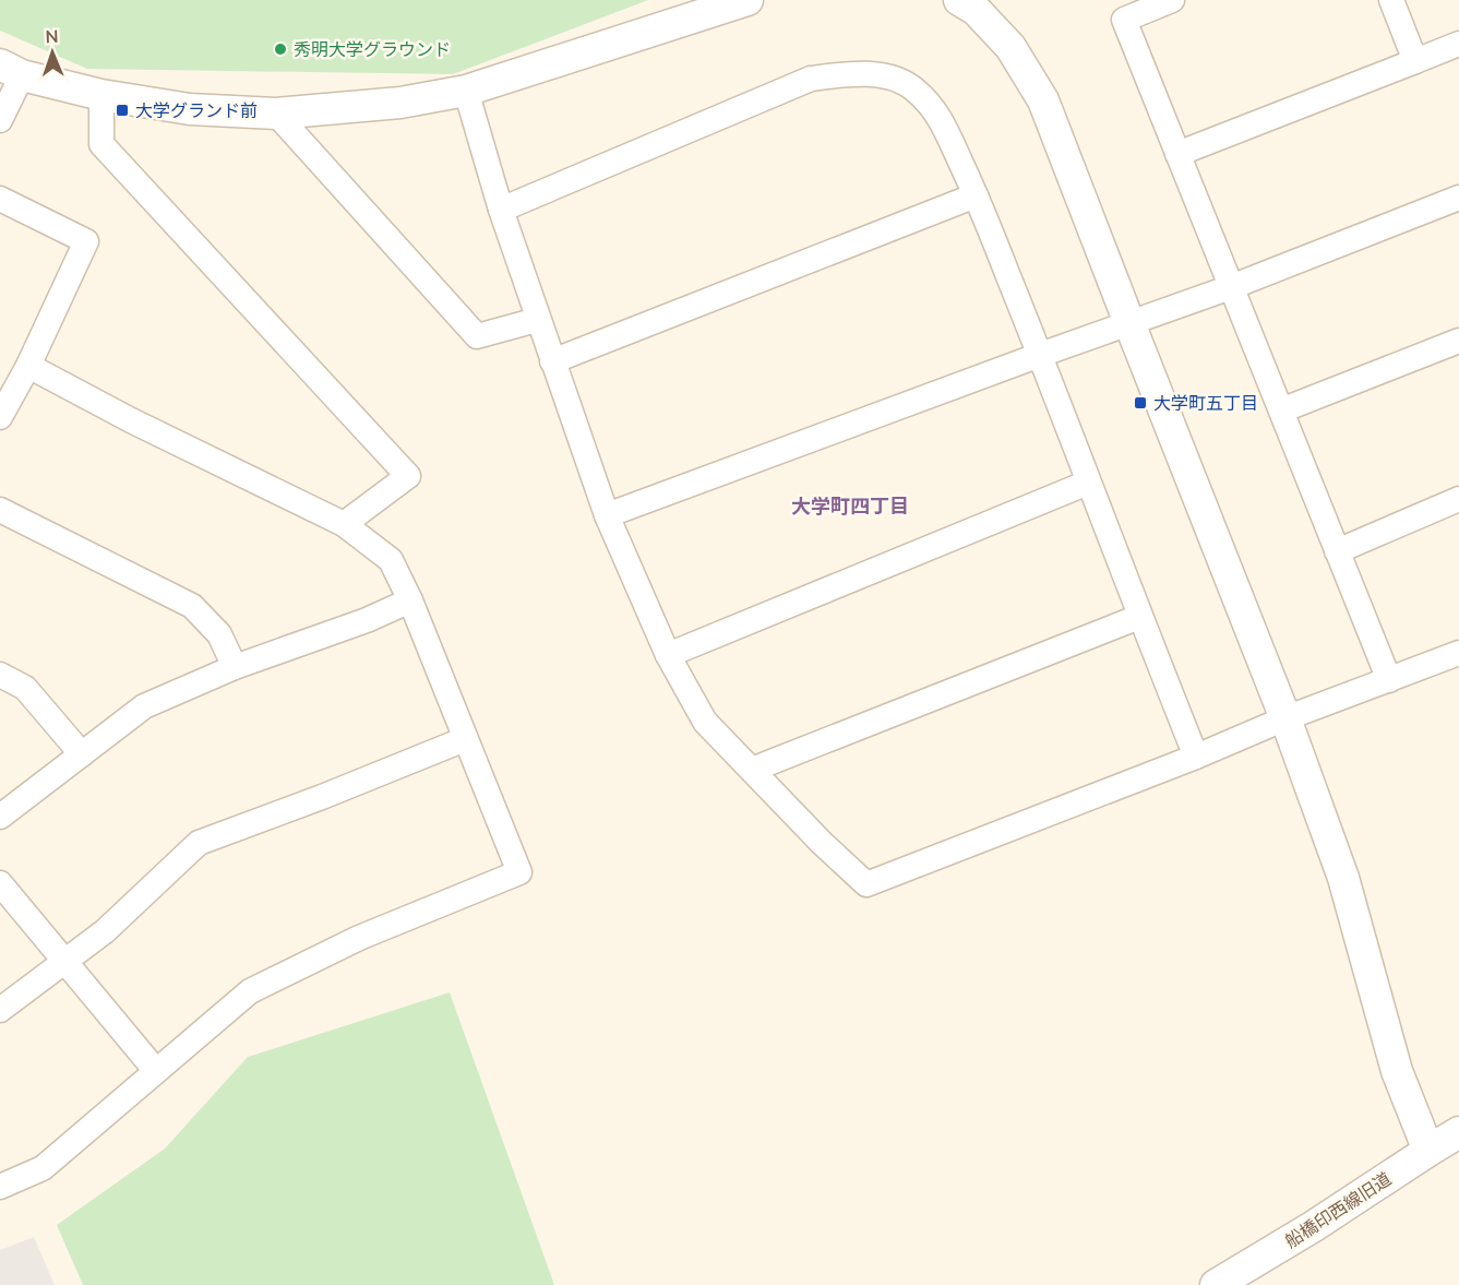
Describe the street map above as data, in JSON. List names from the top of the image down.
{
  "streets": {
    "street": ["船橋印西線旧道"]
  },
  "districts": ["大学町四丁目"],
  "places": {
    "other": ["秀明大学グラウンド"],
    "transit": ["大学グランド前", "大学町五丁目"]
  },
  "north": "top"
}
